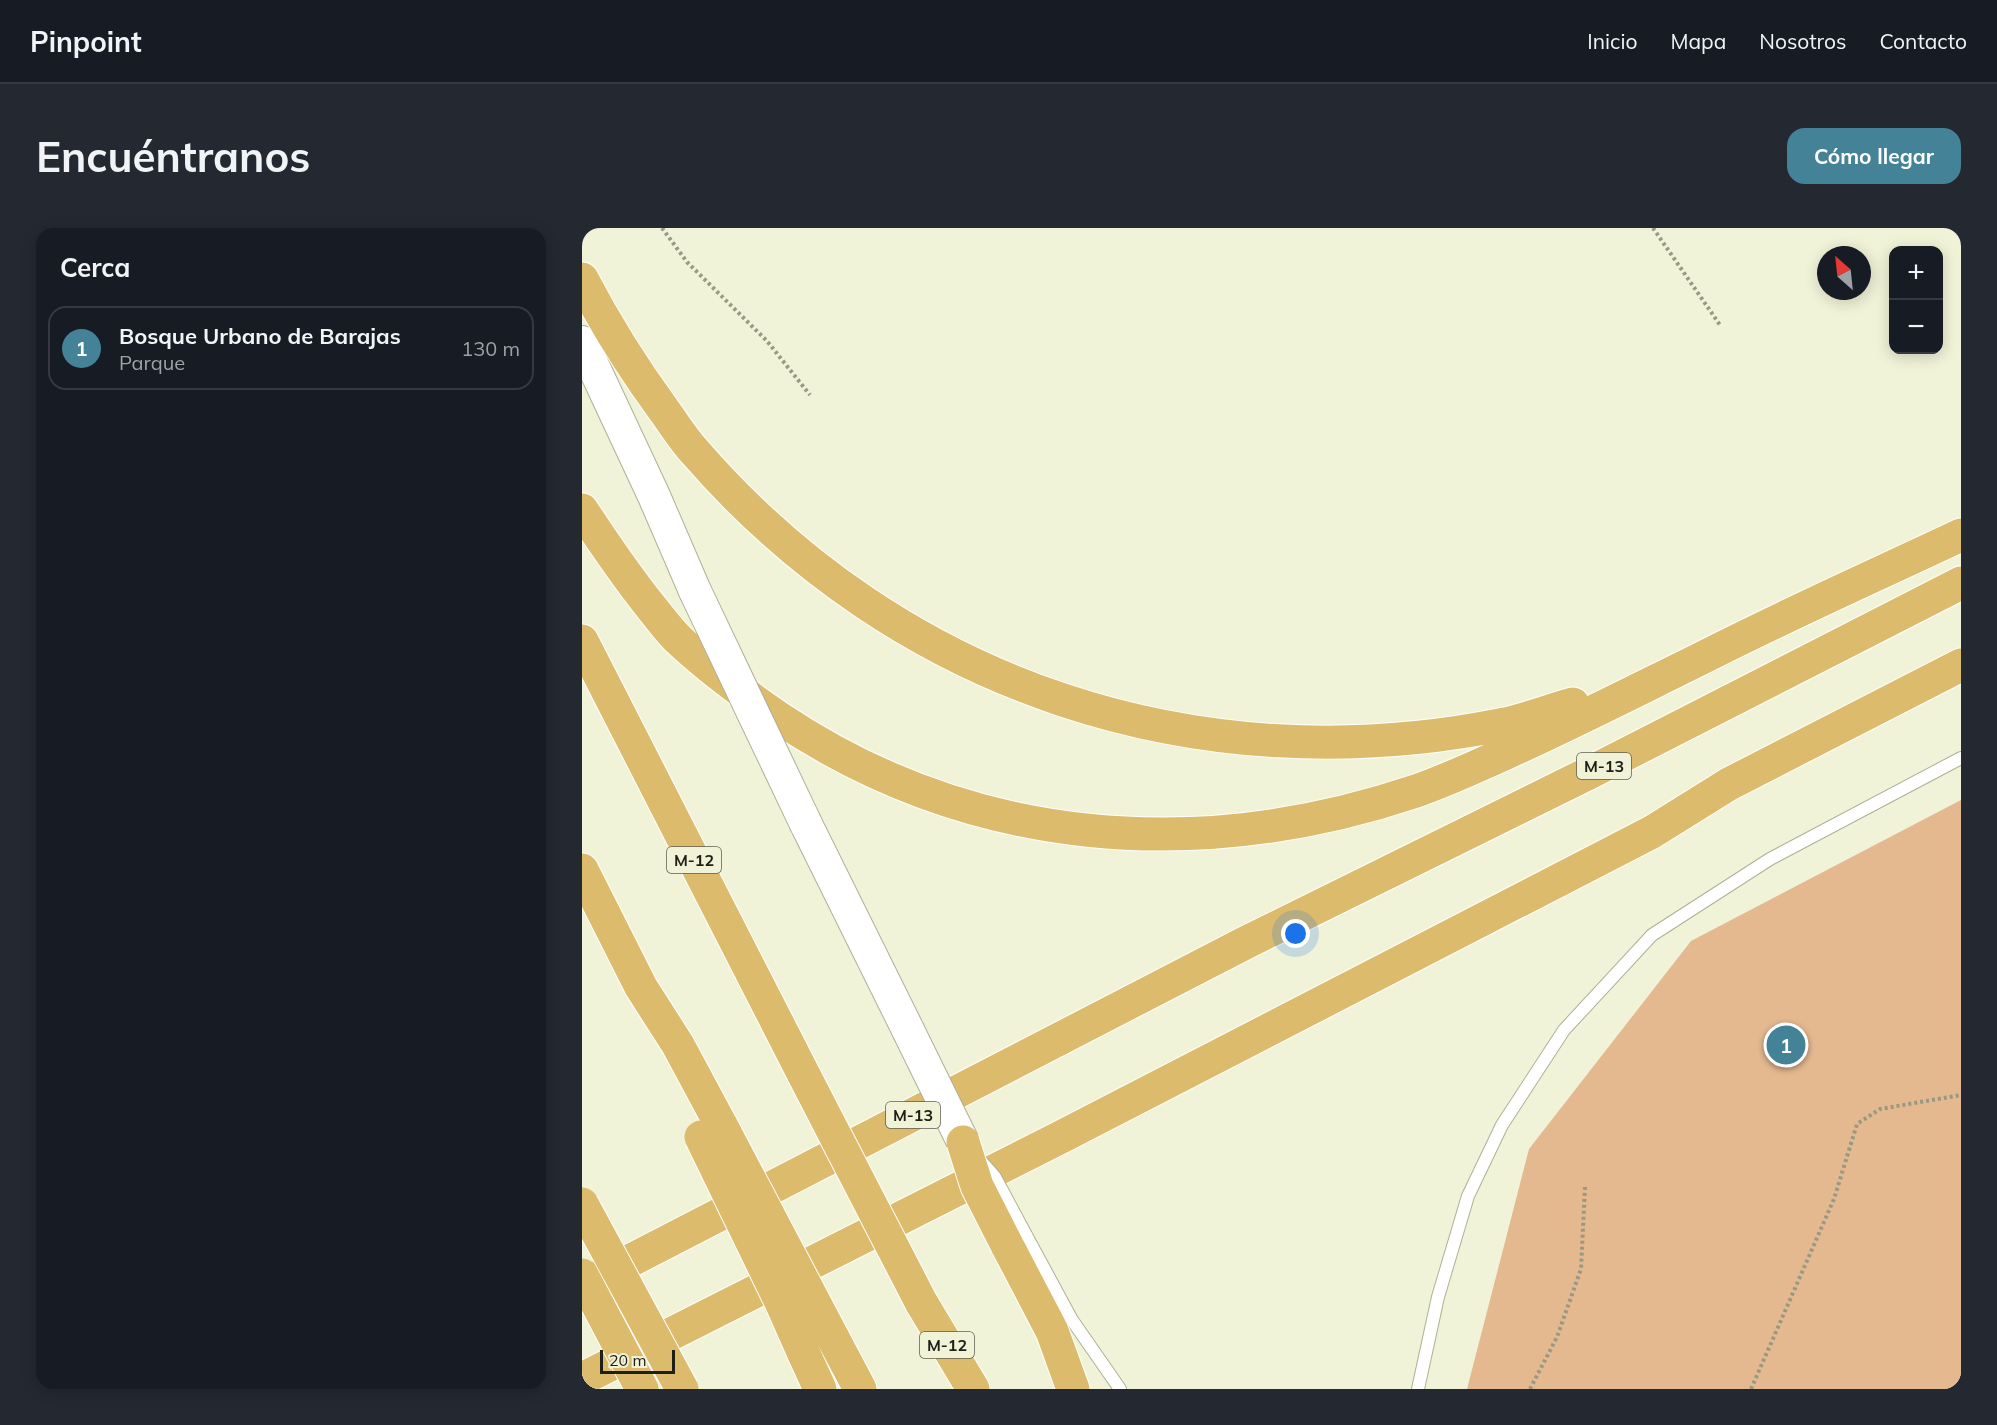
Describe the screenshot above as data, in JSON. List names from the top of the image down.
{
  "streets": {
    "highway": ["M-13", "M-12"]
  },
  "scale_bar": "20 m",
  "north": "top left",
  "page": {
    "header": "Pinpoint",
    "nav": [
      "Inicio",
      "Mapa",
      "Nosotros",
      "Contacto"
    ],
    "buttons": "Cómo llegar",
    "title": "Encuéntranos",
    "heading": "Cerca",
    "map_buttons": ["+", "−"],
    "list": [
      {
        "mark": "1",
        "name": "Bosque Urbano de Barajas",
        "note": "Parque",
        "value": "130 m"
      }
    ],
    "pins": "1",
    "scale": "20 m"
  }
}
